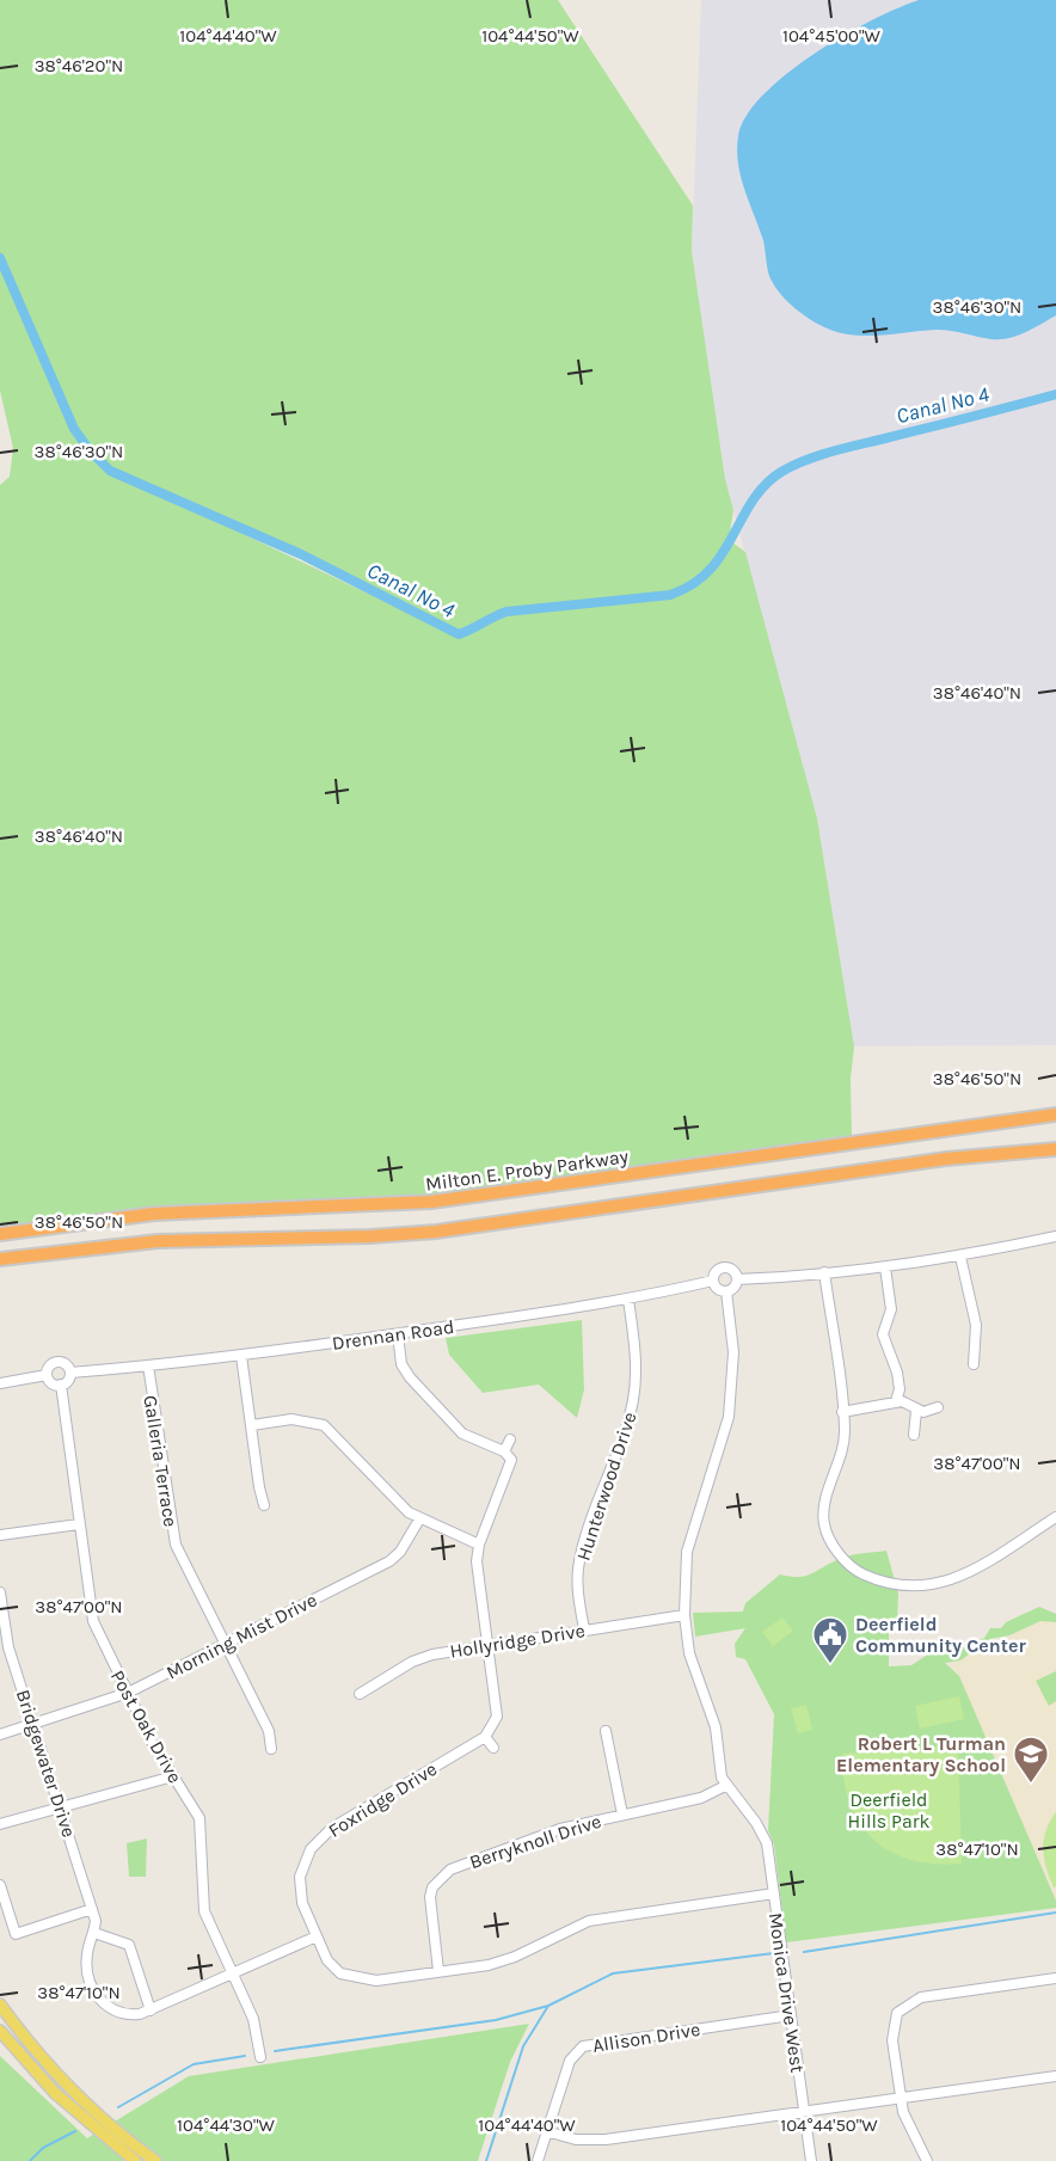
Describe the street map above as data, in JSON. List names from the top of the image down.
{
  "streets": {
    "highway": ["Milton E. Proby Parkway"],
    "street": [
      "Drennan Road",
      "Galleria Terrace",
      "Hunterwood Drive",
      "Morning Mist Drive",
      "Hollyridge Drive",
      "Post Oak Drive",
      "Bridgewater Drive",
      "Foxridge Drive",
      "Berryknoll Drive",
      "Monica Drive West",
      "Allison Drive"
    ]
  },
  "crossings": [
    ["Drennan Road", "Galleria Terrace"],
    ["Drennan Road", "Hunterwood Drive"],
    ["Drennan Road", "Post Oak Drive"],
    ["Drennan Road", "Monica Drive West"],
    ["Galleria Terrace", "Morning Mist Drive"],
    ["Hunterwood Drive", "Hollyridge Drive"],
    ["Morning Mist Drive", "Post Oak Drive"],
    ["Morning Mist Drive", "Bridgewater Drive"],
    ["Hollyridge Drive", "Monica Drive West"],
    ["Post Oak Drive", "Bridgewater Drive"],
    ["Bridgewater Drive", "Foxridge Drive"],
    ["Foxridge Drive", "Berryknoll Drive"],
    ["Foxridge Drive", "Monica Drive West"],
    ["Berryknoll Drive", "Monica Drive West"],
    ["Monica Drive West", "Allison Drive"]
  ],
  "water": ["Canal No 4"],
  "parks": ["Deerfield Hills Park"],
  "places": {
    "public building": ["Deerfield Community Center"],
    "school or university": ["Robert L Turman Elementary School"]
  },
  "coordinates": [
    "104°44'40\"W",
    "104°44'50\"W",
    "104°45'00\"W",
    "38°46'20\"N",
    "38°46'30\"N",
    "38°46'40\"N",
    "38°46'50\"N",
    "38°47'00\"N",
    "38°47'10\"N",
    "104°44'30\"W"
  ]
}
